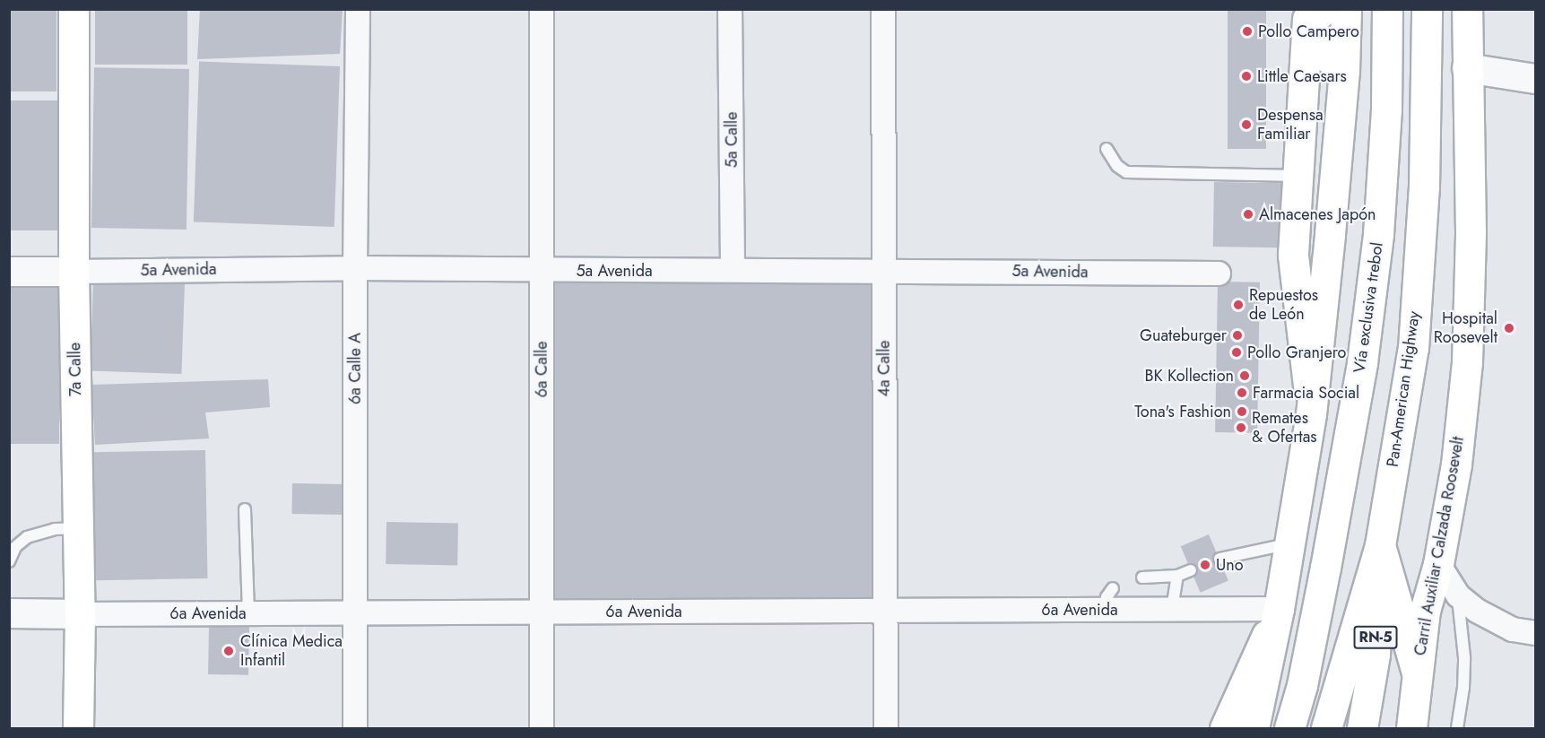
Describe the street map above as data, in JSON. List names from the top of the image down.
{
  "streets": {
    "main road": [
      "Vía exclusiva trebol",
      "7a Calle",
      "Pan-American Highway",
      "Carril Auxiliar Calzada Roosevelt",
      "RN-5"
    ],
    "street": [
      "5a Calle",
      "5a Avenida",
      "6a Calle A",
      "4a Calle",
      "6a Calle",
      "6a Avenida"
    ]
  },
  "crossings": [
    ["5a Calle", "5a Avenida"],
    ["5a Avenida", "6a Calle A"],
    ["5a Avenida", "4a Calle"],
    ["5a Avenida", "7a Calle"],
    ["5a Avenida", "6a Calle"],
    ["6a Calle A", "6a Avenida"],
    ["4a Calle", "6a Avenida"],
    ["7a Calle", "6a Avenida"],
    ["6a Calle", "6a Avenida"],
    ["Pan-American Highway", "RN-5"]
  ],
  "places": [
    "Pollo Campero",
    "Little Caesars",
    "Despensa Familiar",
    "Almacenes Japón",
    "Repuestos de León",
    "Hospital Roosevelt",
    "Guateburger",
    "Pollo Granjero",
    "BK Kollection",
    "Farmacia Social",
    "Tona's Fashion",
    "Remates & Ofertas",
    "Uno",
    "Clínica Medica Infantil"
  ]
}
